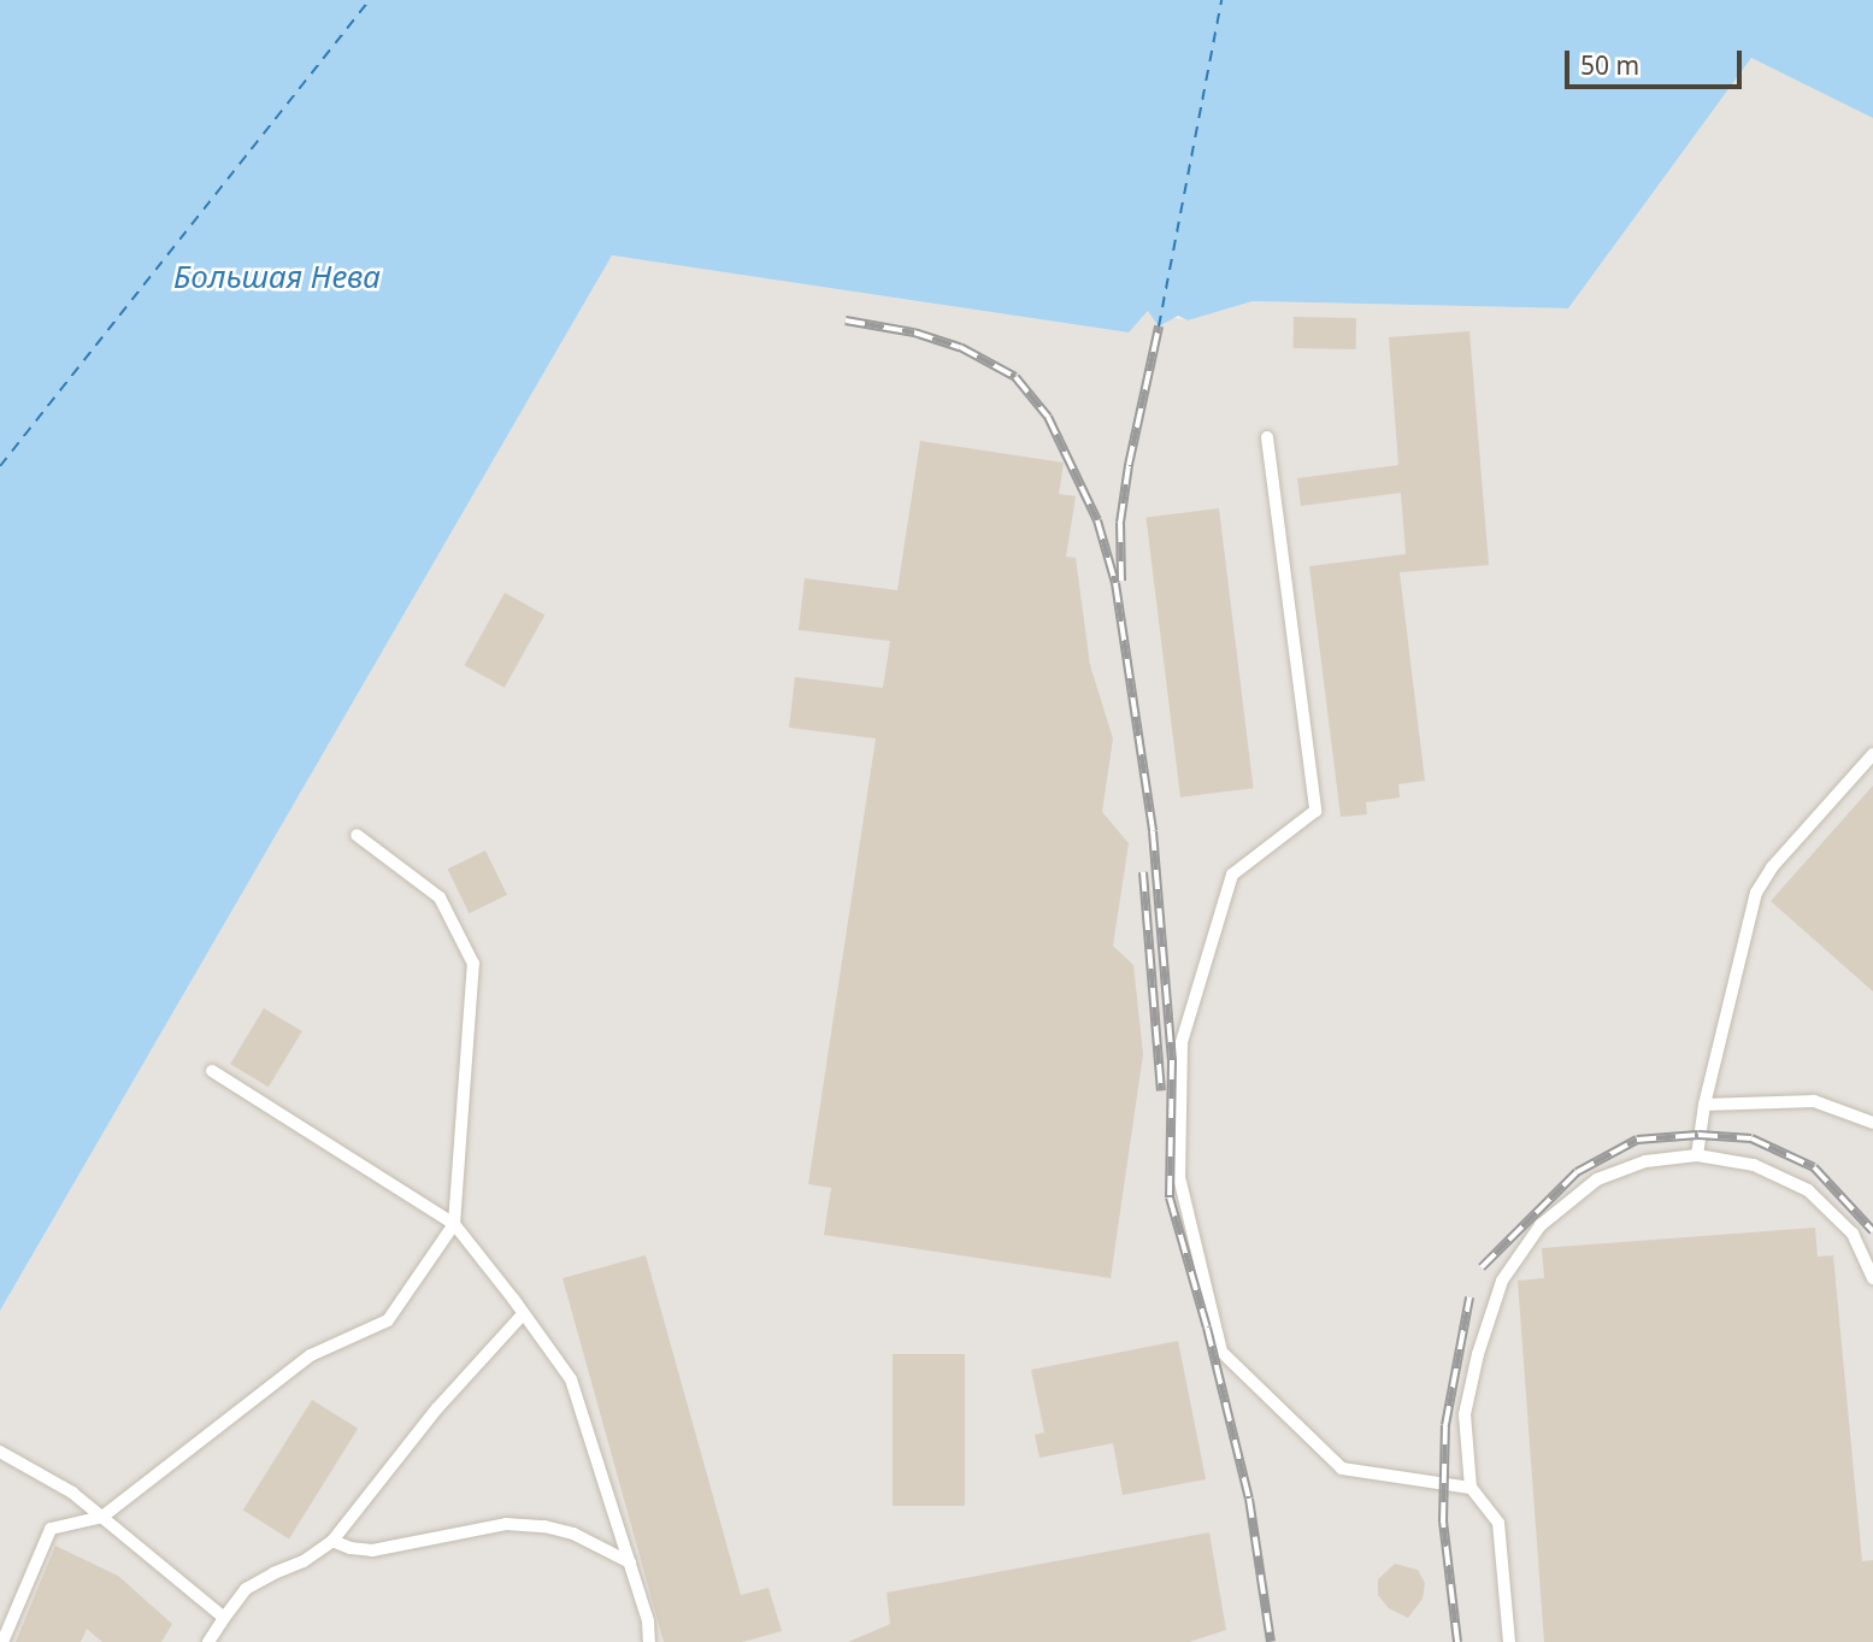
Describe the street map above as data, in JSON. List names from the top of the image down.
{
  "water": ["Большая Нева"],
  "scale_bar": "50 m"
}
